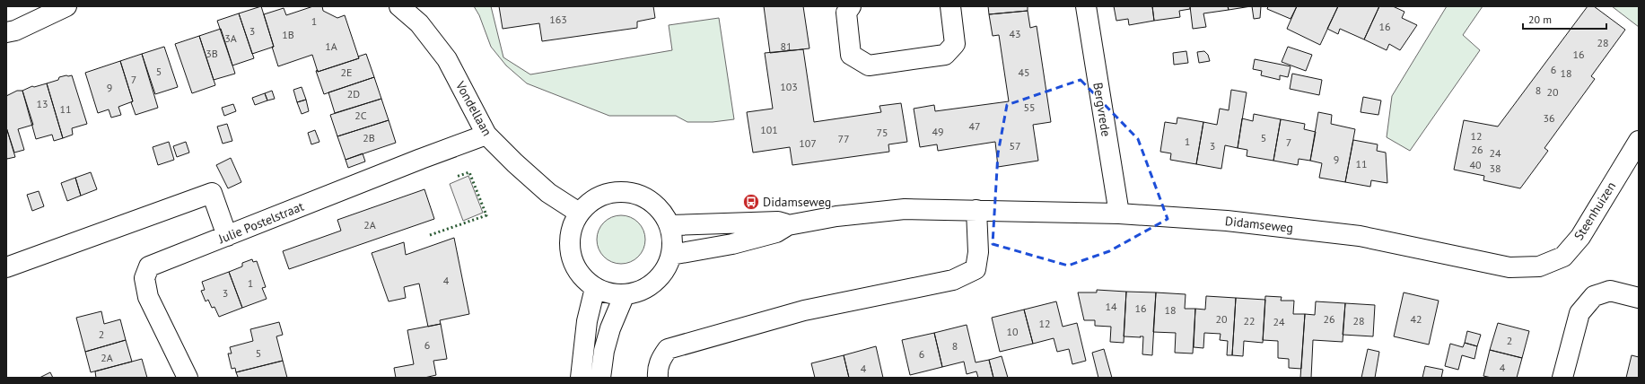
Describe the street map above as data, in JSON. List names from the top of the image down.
{
  "streets": {
    "street": [
      "Vondellaan",
      "Bergvrede",
      "Steenhuizen",
      "Julie Postelstraat",
      "Didamseweg"
    ]
  },
  "crossings": [
    ["Vondellaan", "Julie Postelstraat"],
    ["Vondellaan", "Didamseweg"],
    ["Bergvrede", "Didamseweg"],
    ["Steenhuizen", "Didamseweg"]
  ],
  "places": {
    "bus stop": ["Didamseweg"]
  },
  "house_numbers": [
    "163",
    "1",
    "16",
    "3",
    "43",
    "1B",
    "3A",
    "28",
    "1A",
    "81",
    "3B",
    "16",
    "6",
    "5",
    "2E",
    "45",
    "18",
    "7",
    "103",
    "9",
    "8",
    "20",
    "2D",
    "13",
    "55",
    "11",
    "2C",
    "36",
    "47",
    "101",
    "49",
    "75",
    "12",
    "2B",
    "5",
    "77",
    "1",
    "7",
    "107",
    "57",
    "3",
    "26",
    "24",
    "9",
    "11",
    "40",
    "38",
    "2A",
    "4",
    "1",
    "3",
    "14",
    "16",
    "18",
    "20",
    "26",
    "42",
    "22",
    "28",
    "24",
    "12",
    "10",
    "2",
    "2",
    "6",
    "8",
    "5",
    "6",
    "2A",
    "4",
    "4"
  ],
  "scale_bar": "20 m"
}
